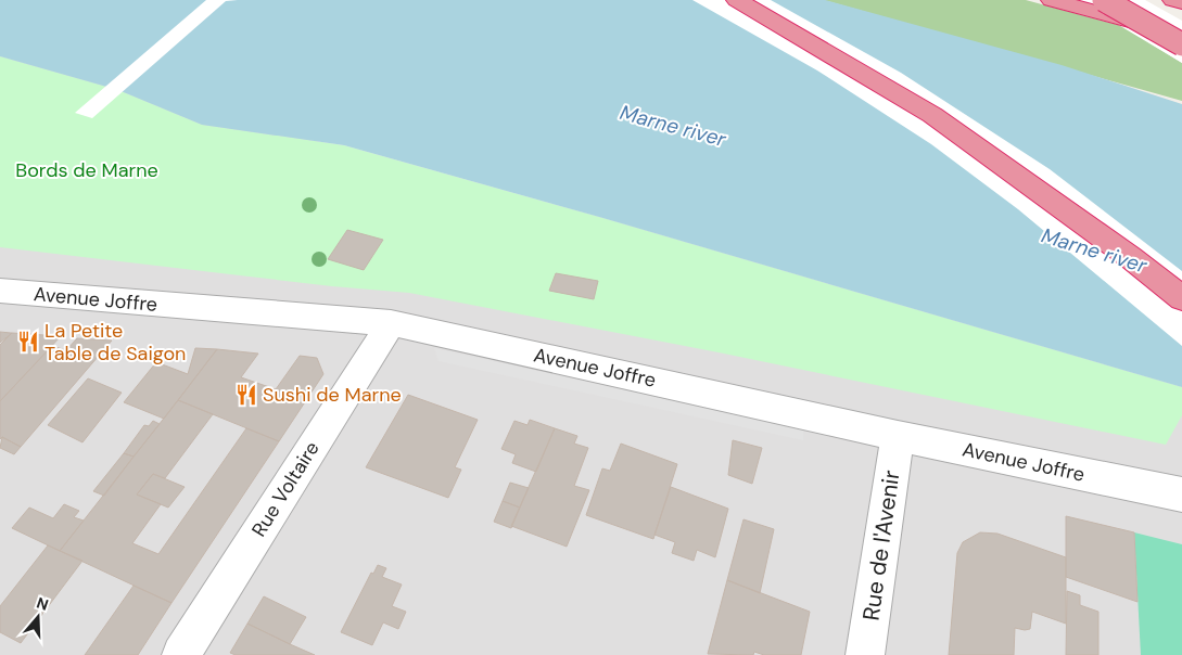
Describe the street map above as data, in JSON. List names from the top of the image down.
{
  "streets": {
    "street": ["Avenue Joffre", "Rue Voltaire", "Rue de l'Avenir"]
  },
  "crossings": [
    ["Avenue Joffre", "Rue Voltaire"],
    ["Avenue Joffre", "Rue de l'Avenir"]
  ],
  "water": ["Marne river"],
  "parks": ["Bords de Marne"],
  "places": {
    "restaurant": ["La Petite Table de Saigon", "Sushi de Marne"]
  },
  "north": "top"
}
